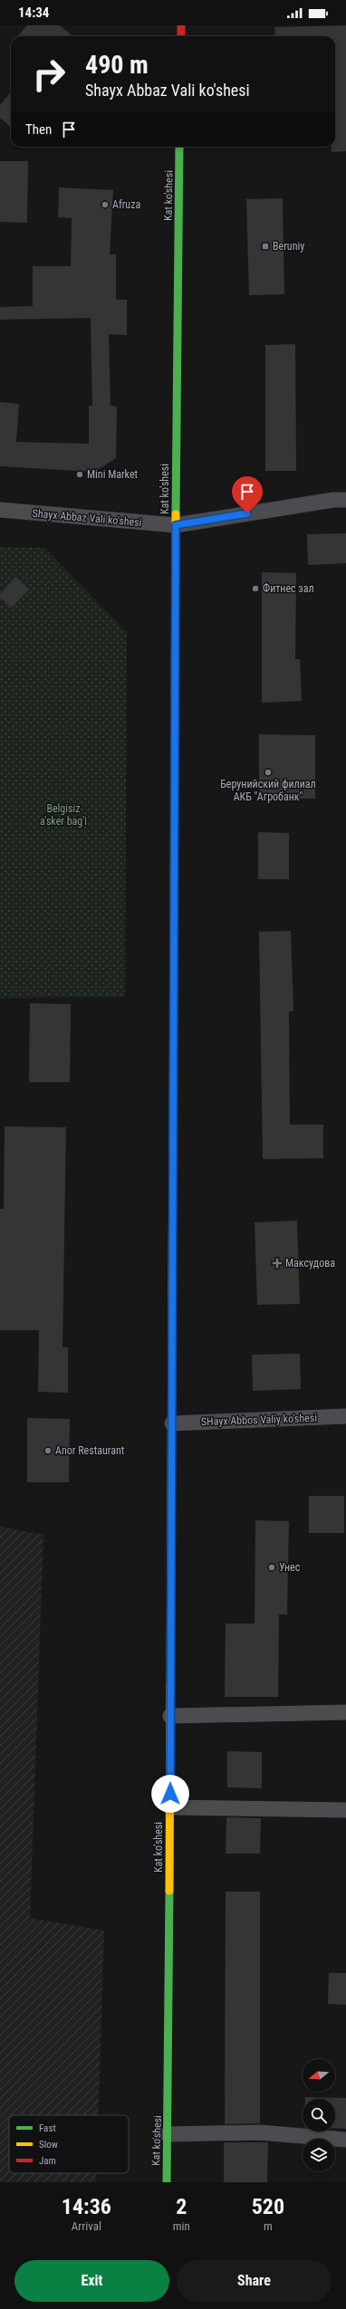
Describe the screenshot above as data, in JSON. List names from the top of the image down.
{
  "streets": {
    "street": ["Kat ko'shesi", "Shayx Abbaz Vali ko'shesi", "SHayx Abbos Valiy ko'shesi"]
  },
  "crossings": [
    ["Kat ko'shesi", "Shayx Abbaz Vali ko'shesi"],
    ["Kat ko'shesi", "SHayx Abbos Valiy ko'shesi"]
  ],
  "parks": ["Belgisiz a'sker bag'i"],
  "places": {
    "other": [
      "Afruza",
      "Mini Market",
      "Фитнес зал",
      "Берунийский филиал АКБ \"Агробанк\"",
      "Anor Restaurant",
      "Унес"
    ],
    "transit": ["Beruniy"],
    "health": ["Максудова"]
  },
  "legend": ["Fast", "Slow", "Jam"],
  "north": "left",
  "page": {
    "status": "14:34",
    "turn": ["490 m", "Shayx Abbaz Vali ko'shesi"],
    "then": "Then",
    "eta": [
      "14:36",
      "Arrival",
      "2",
      "min",
      "520",
      "m"
    ],
    "buttons": ["Exit", "Share"]
  }
}
